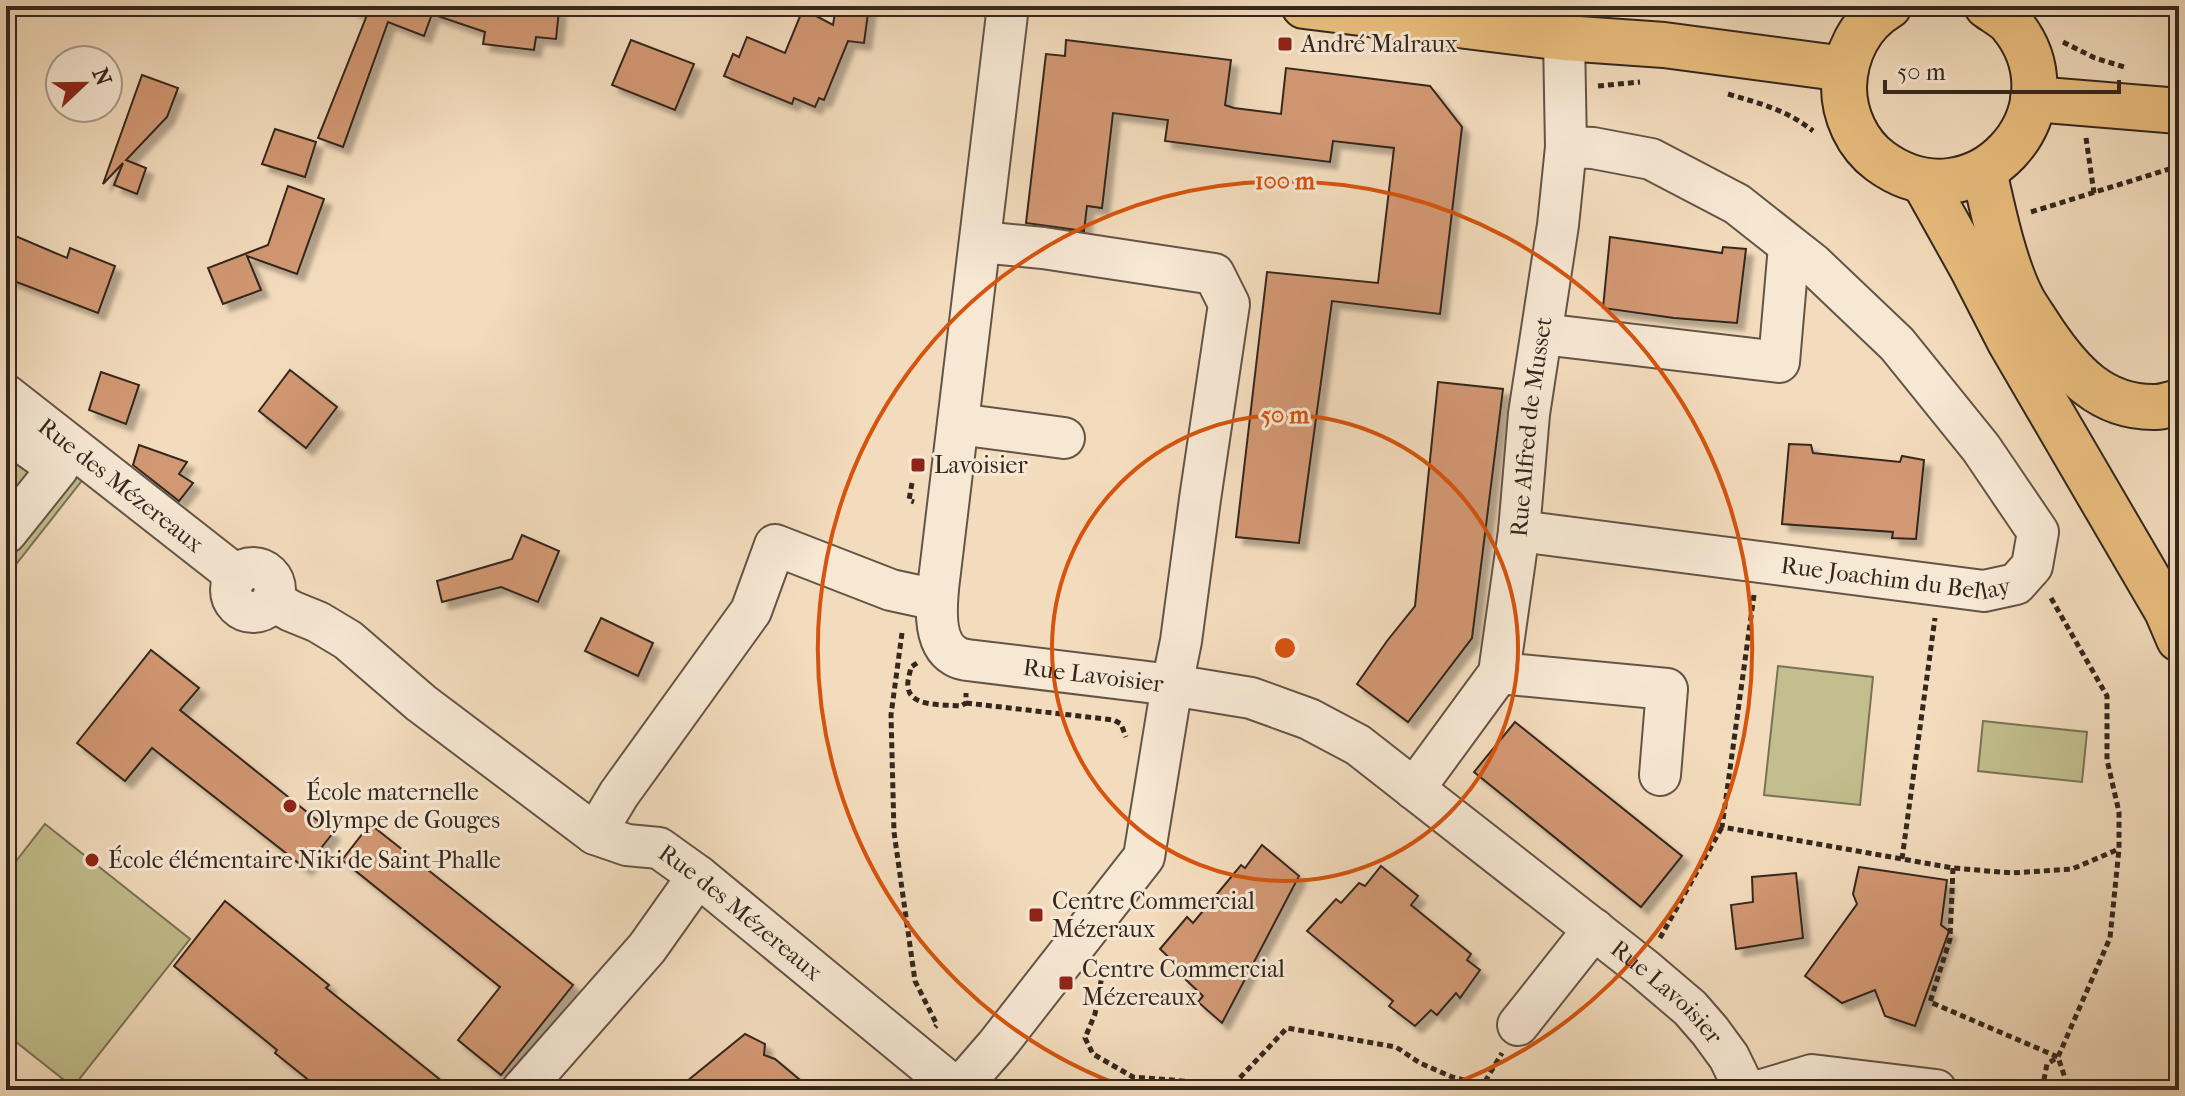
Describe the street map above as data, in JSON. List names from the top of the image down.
{
  "streets": {
    "street": [
      "Rue Alfred de Musset",
      "Rue des Mézereaux",
      "Rue Joachim du Bellay",
      "Rue Lavoisier"
    ]
  },
  "crossings": [
    ["Rue Alfred de Musset", "Rue Joachim du Bellay"],
    ["Rue Alfred de Musset", "Rue Lavoisier"]
  ],
  "places": {
    "transit": [
      "André Malraux",
      "Lavoisier",
      "Centre Commercial Mézeraux",
      "Centre Commercial Mézereaux"
    ],
    "other": ["École maternelle Olympe de Gouges", "École élémentaire Niki de Saint-Phalle"]
  },
  "scale_bar": "50 m",
  "north": "right",
  "rings": ["100 m", "50 m"]
}
